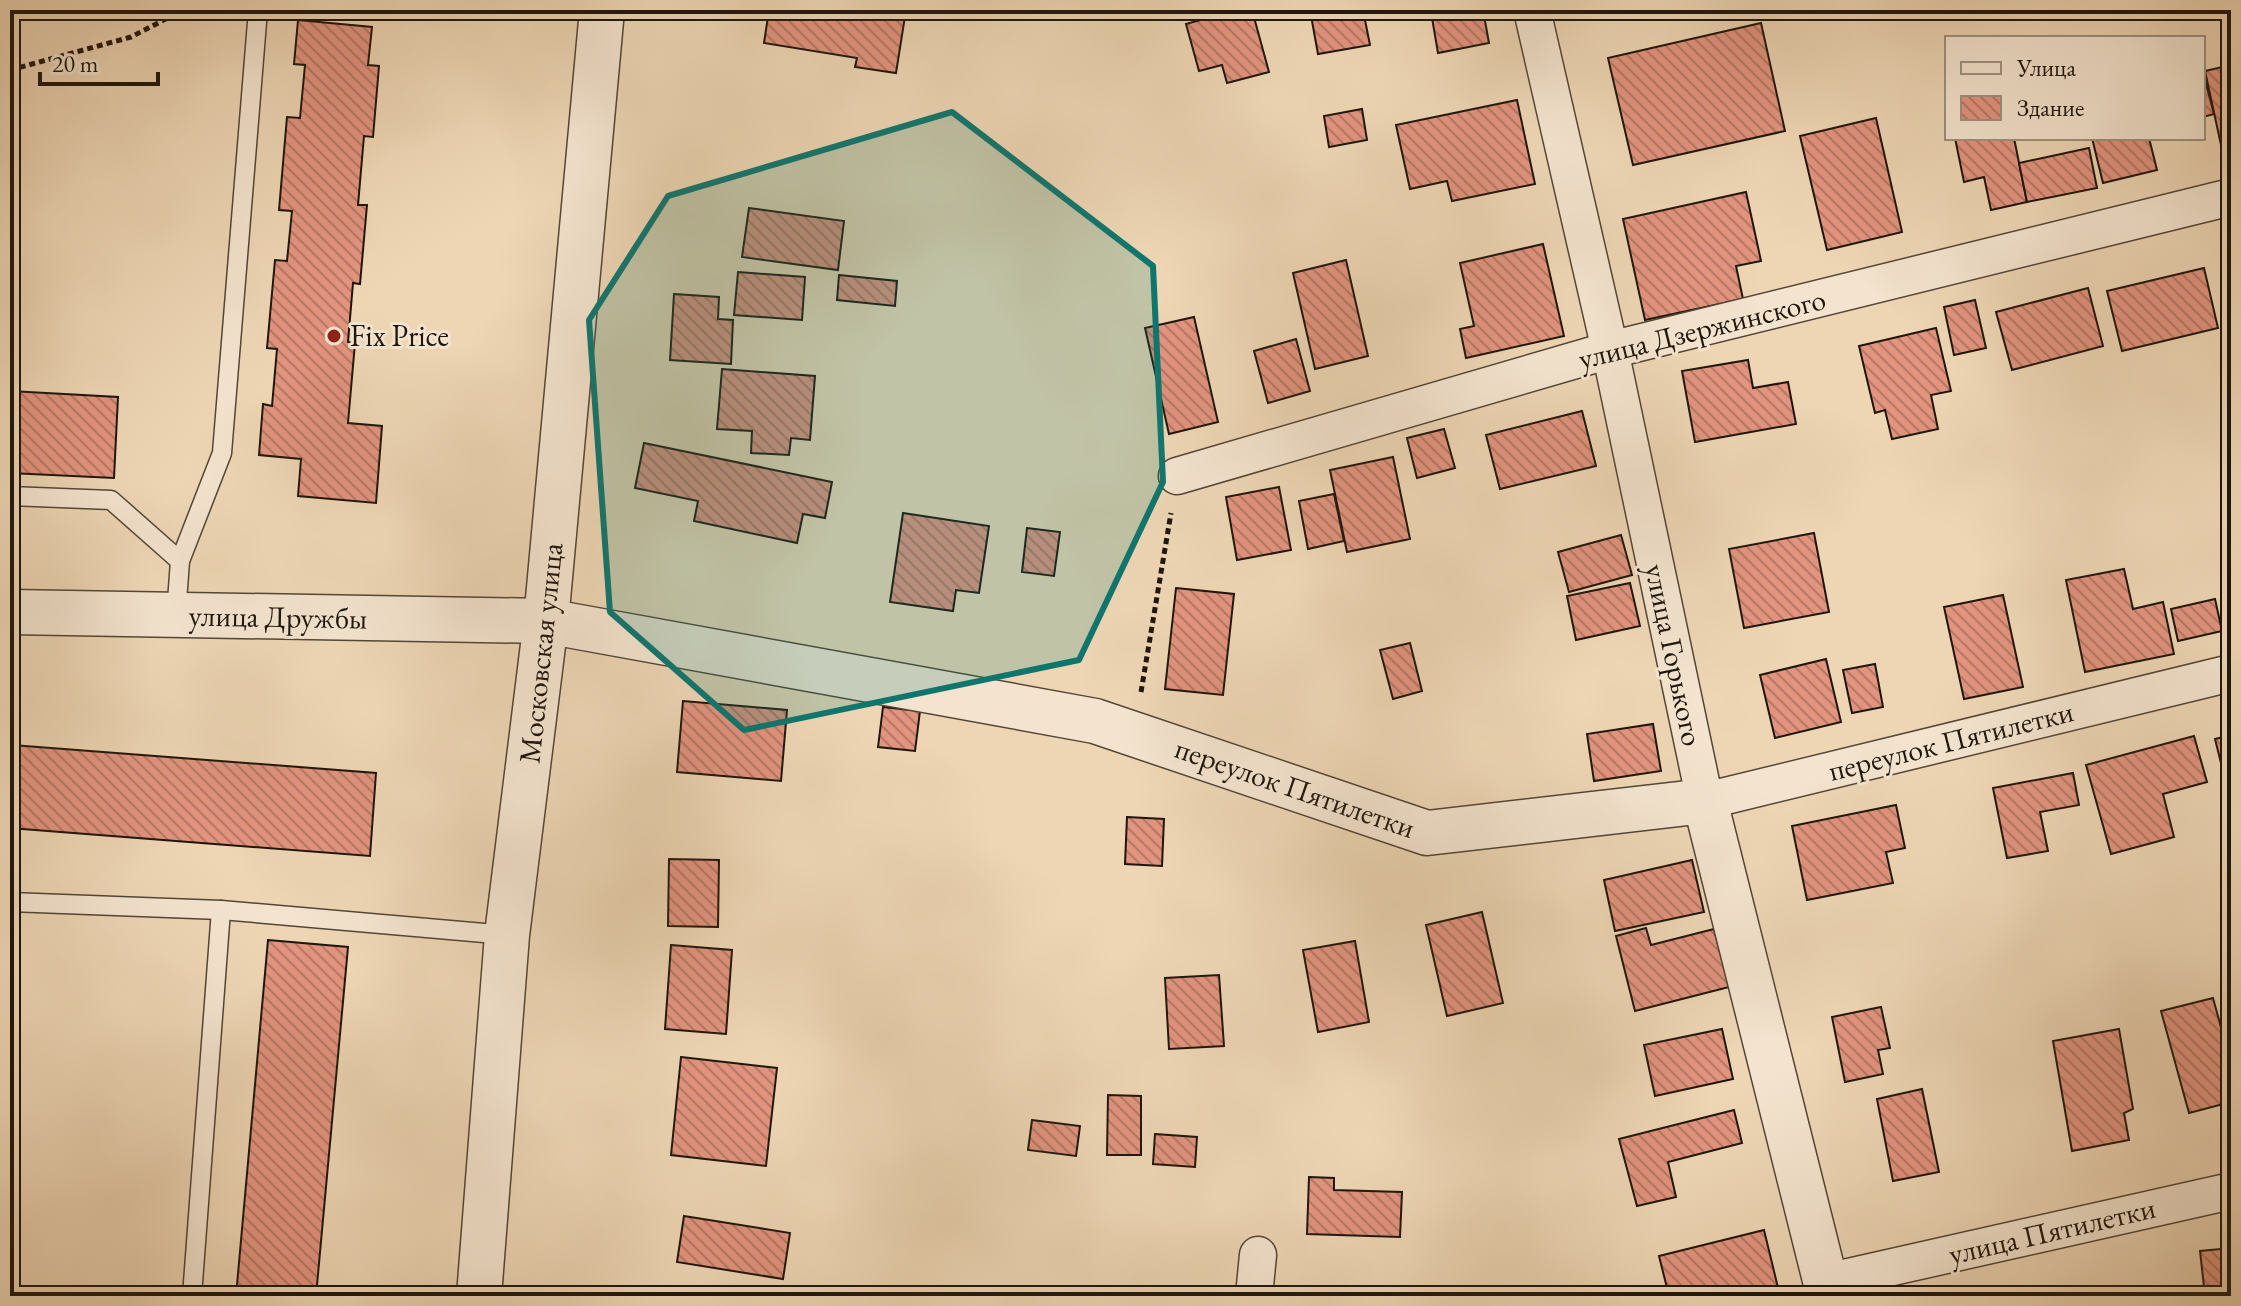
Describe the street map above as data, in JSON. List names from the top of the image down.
{
  "streets": {
    "street": [
      "улица Дзержинского",
      "улица Дружбы",
      "Московская улица",
      "улица Горького",
      "переулок Пятилетки",
      "улица Пятилетки"
    ]
  },
  "crossings": [
    ["улица Дзержинского", "улица Горького"],
    ["улица Дружбы", "Московская улица"],
    ["улица Дружбы", "переулок Пятилетки"],
    ["Московская улица", "переулок Пятилетки"],
    ["улица Горького", "переулок Пятилетки"],
    ["улица Горького", "улица Пятилетки"]
  ],
  "places": ["Fix Price"],
  "legend": ["Улица", "Здание"],
  "scale_bar": "20 m"
}
